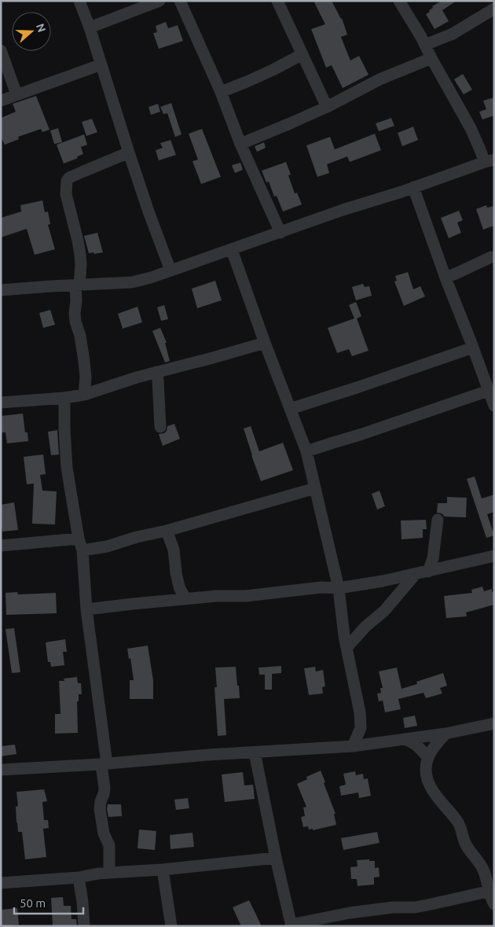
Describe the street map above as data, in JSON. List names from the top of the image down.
{
  "scale_bar": "50 m",
  "north": "right"
}
